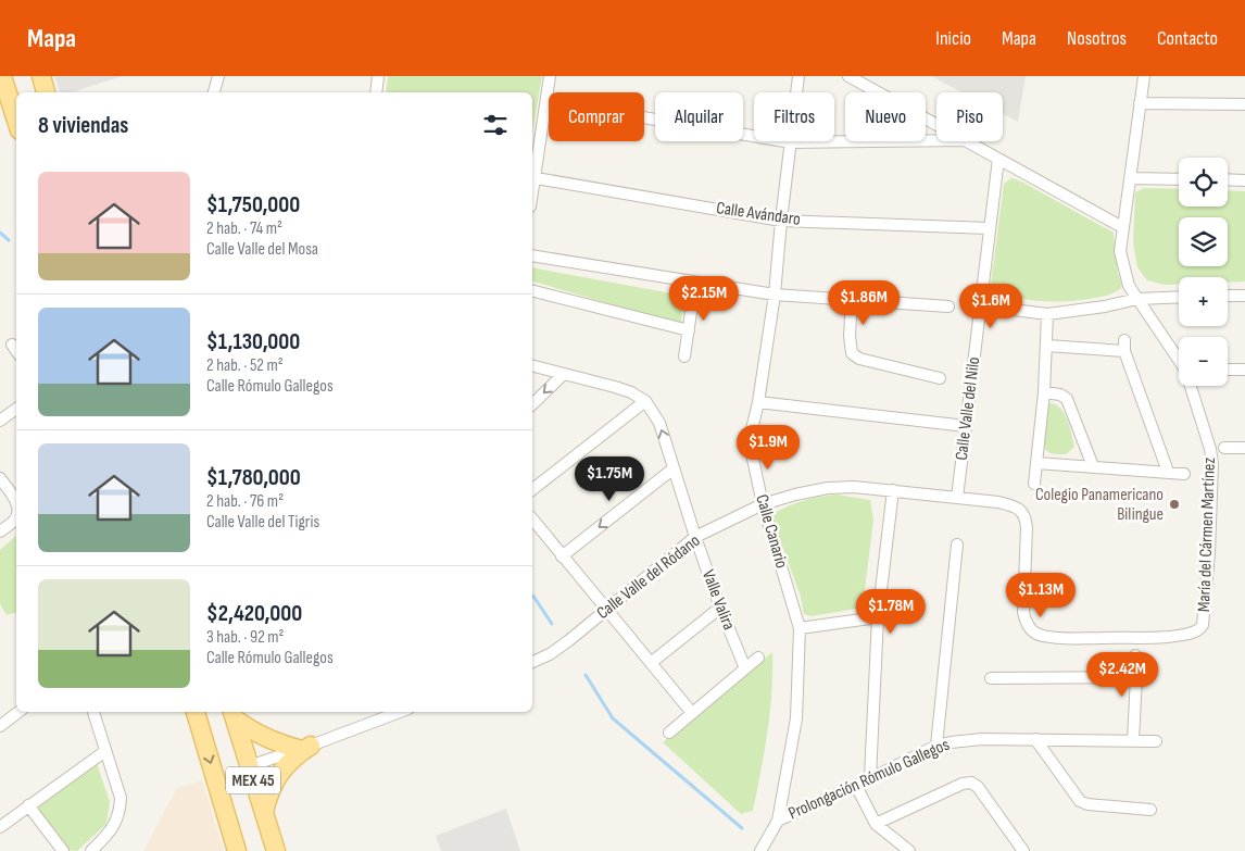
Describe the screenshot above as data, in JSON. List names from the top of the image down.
{
  "streets": {
    "main road": ["MEX 45"],
    "street": [
      "Calle Avándaro",
      "Calle Valle del Nilo",
      "Calle Canario",
      "María del Cármen Martínez",
      "Calle Valle del Ródano",
      "Valle Valira",
      "Prolongación Rómulo Gallegos"
    ]
  },
  "crossings": [
    ["Calle Avándaro", "Calle Valle del Nilo"],
    ["Calle Avándaro", "Calle Canario"],
    ["Calle Valle del Nilo", "Calle Valle del Ródano"],
    ["Calle Canario", "Calle Valle del Ródano"],
    ["Calle Canario", "Prolongación Rómulo Gallegos"],
    ["María del Cármen Martínez", "Calle Valle del Ródano"],
    ["Calle Valle del Ródano", "Valle Valira"]
  ],
  "places": ["Colegio Panamericano Bilingue"],
  "page": {
    "header": "Mapa",
    "nav": [
      "Inicio",
      "Mapa",
      "Nosotros",
      "Contacto"
    ],
    "chip": [
      "Comprar",
      "Alquilar",
      "Filtros",
      "Nuevo",
      "Piso"
    ],
    "heading": "8 viviendas",
    "map_buttons": ["+", "−"],
    "list": [
      {
        "name": "$1,750,000",
        "note": "2 hab. · 74 m² · Calle Valle del Mosa"
      },
      {
        "name": "$1,130,000",
        "note": "2 hab. · 52 m² · Calle Rómulo Gallegos"
      },
      {
        "name": "$1,780,000",
        "note": "2 hab. · 76 m² · Calle Valle del Tigris"
      },
      {
        "name": "$2,420,000",
        "note": "3 hab. · 92 m² · Calle Rómulo Gallegos"
      }
    ],
    "price": [
      "$2.15M",
      "$1.86M",
      "$1.6M",
      "$1.9M",
      "$1.75M",
      "$1.13M",
      "$1.78M",
      "$2.42M"
    ]
  }
}
